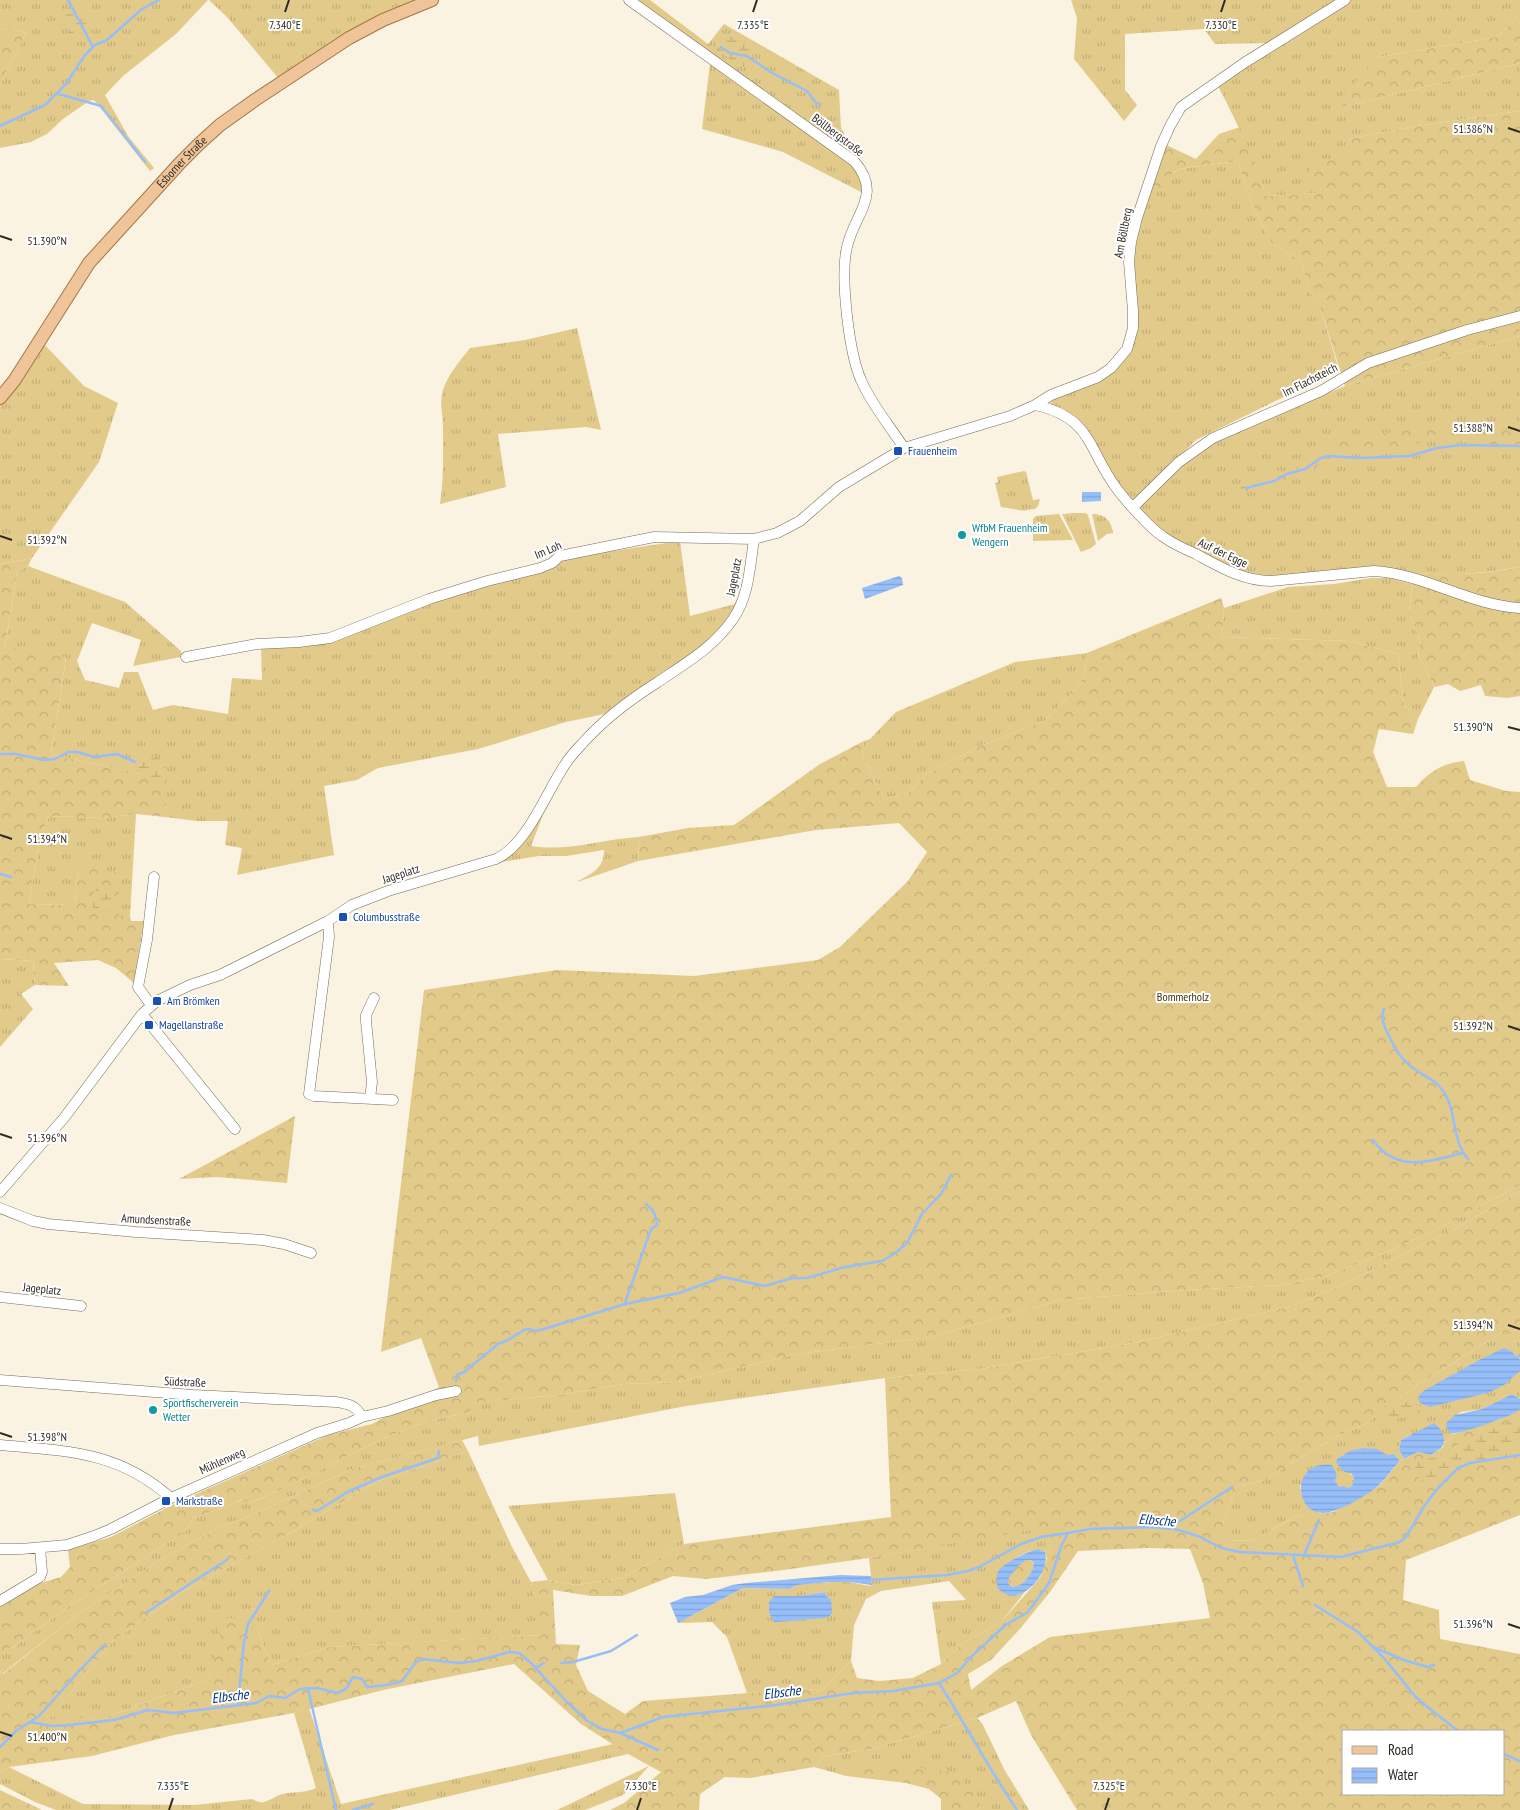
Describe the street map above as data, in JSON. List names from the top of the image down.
{
  "streets": {
    "main road": ["Esborner Straße"],
    "street": [
      "Böllbergstraße",
      "Am Böllberg",
      "Im Flachsteich",
      "Im Loh",
      "Auf der Egge",
      "Jageplatz",
      "Amundsenstraße",
      "Südstraße",
      "Mühlenweg"
    ]
  },
  "crossings": [
    ["Böllbergstraße", "Am Böllberg"],
    ["Böllbergstraße", "Im Loh"],
    ["Am Böllberg", "Im Loh"],
    ["Am Böllberg", "Auf der Egge"],
    ["Im Flachsteich", "Auf der Egge"],
    ["Im Loh", "Jageplatz"],
    ["Südstraße", "Mühlenweg"]
  ],
  "water": ["Elbsche"],
  "parks": ["Bommerholz"],
  "places": {
    "transit": [
      "Frauenheim",
      "Columbusstraße",
      "Am Brömken",
      "Magellanstraße",
      "Markstraße"
    ],
    "other": ["WfbM Frauenheim Wengern", "Sportfischerverein Wetter"]
  },
  "legend": ["Road", "Water"],
  "coordinates": [
    "7.340°E",
    "7.335°E",
    "7.330°E",
    "51.386°N",
    "51.390°N",
    "51.388°N",
    "51.392°N",
    "51.394°N",
    "51.396°N",
    "51.398°N",
    "51.400°N",
    "7.325°E"
  ]
}
